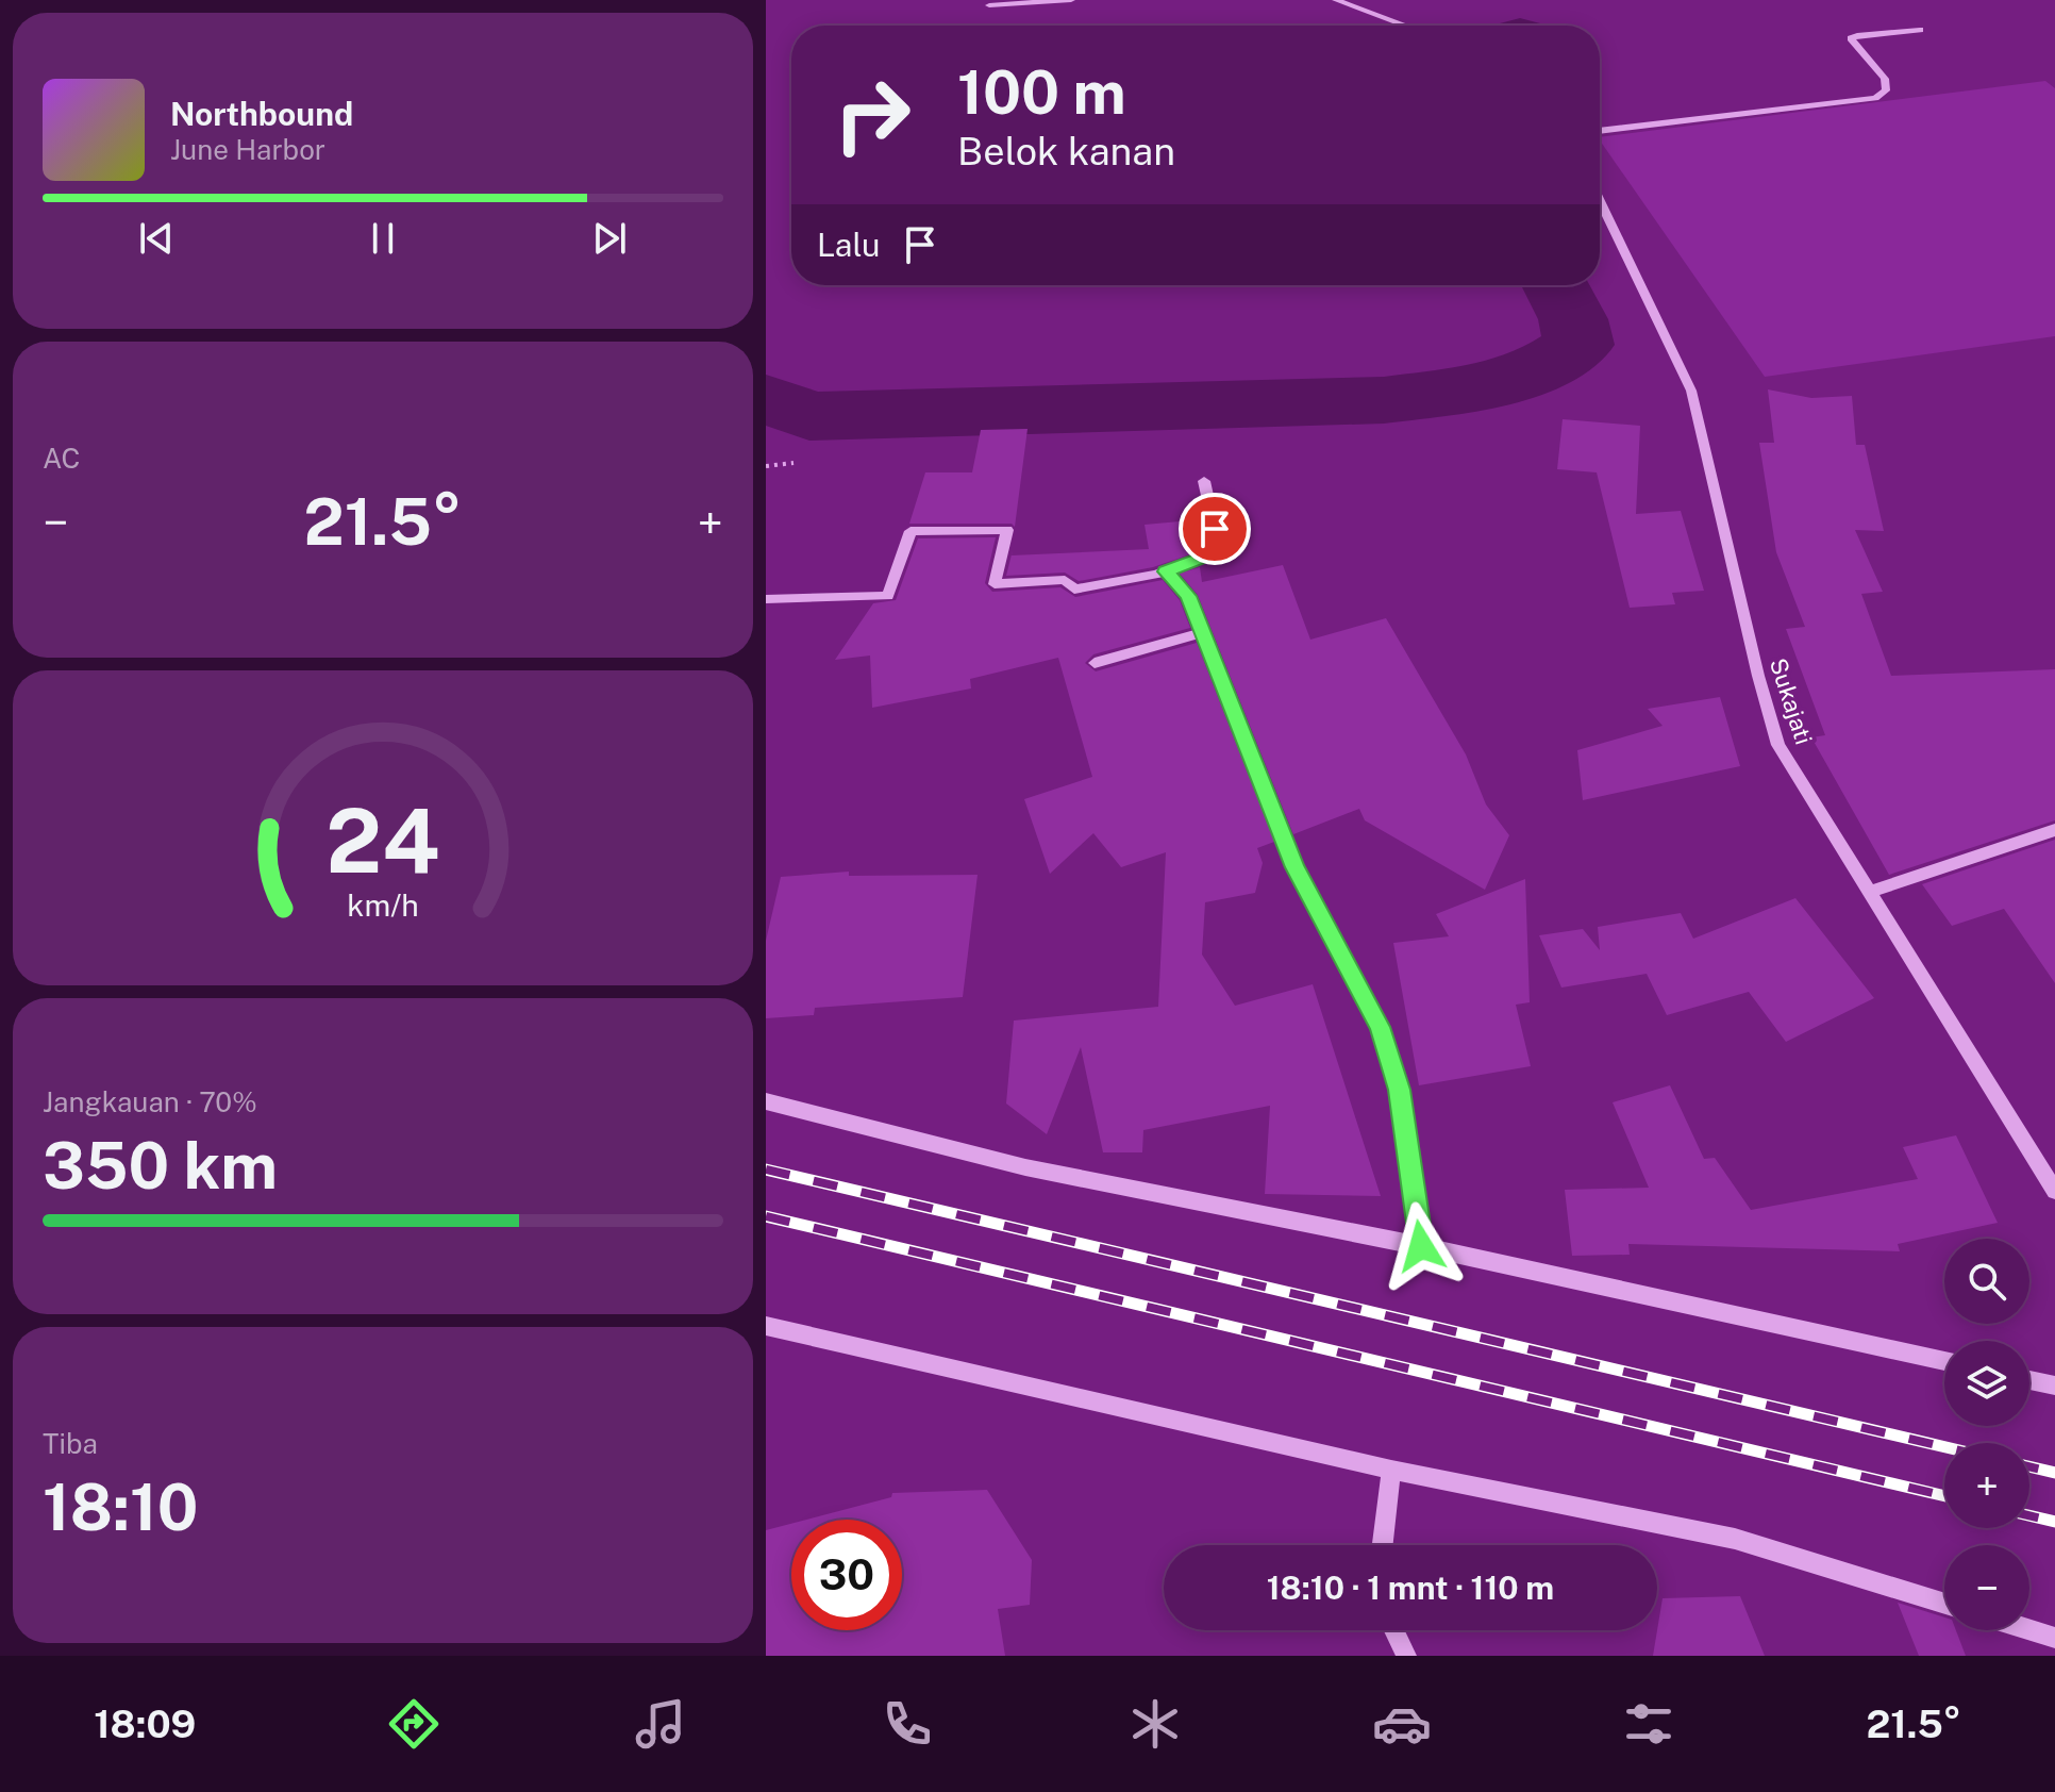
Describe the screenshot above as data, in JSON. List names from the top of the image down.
{
  "streets": {
    "street": ["Sukajati"]
  },
  "page": {
    "turn": ["100 m", "Belok kanan"],
    "song": ["Northbound", "June Harbor"],
    "then": "Lalu",
    "tile": [
      "AC",
      ["Jangkauan · 70%", "350 km"],
      ["Tiba", "18:10"]
    ],
    "heat": ["−", "21.5°", "+"],
    "map_buttons": ["+", "−"],
    "limit": "30",
    "trip": "18:10 · 1 mnt · 110 m",
    "tabs": ["18:09", "21.5°"],
    "gauge": ["24", "km/h"]
  }
}
